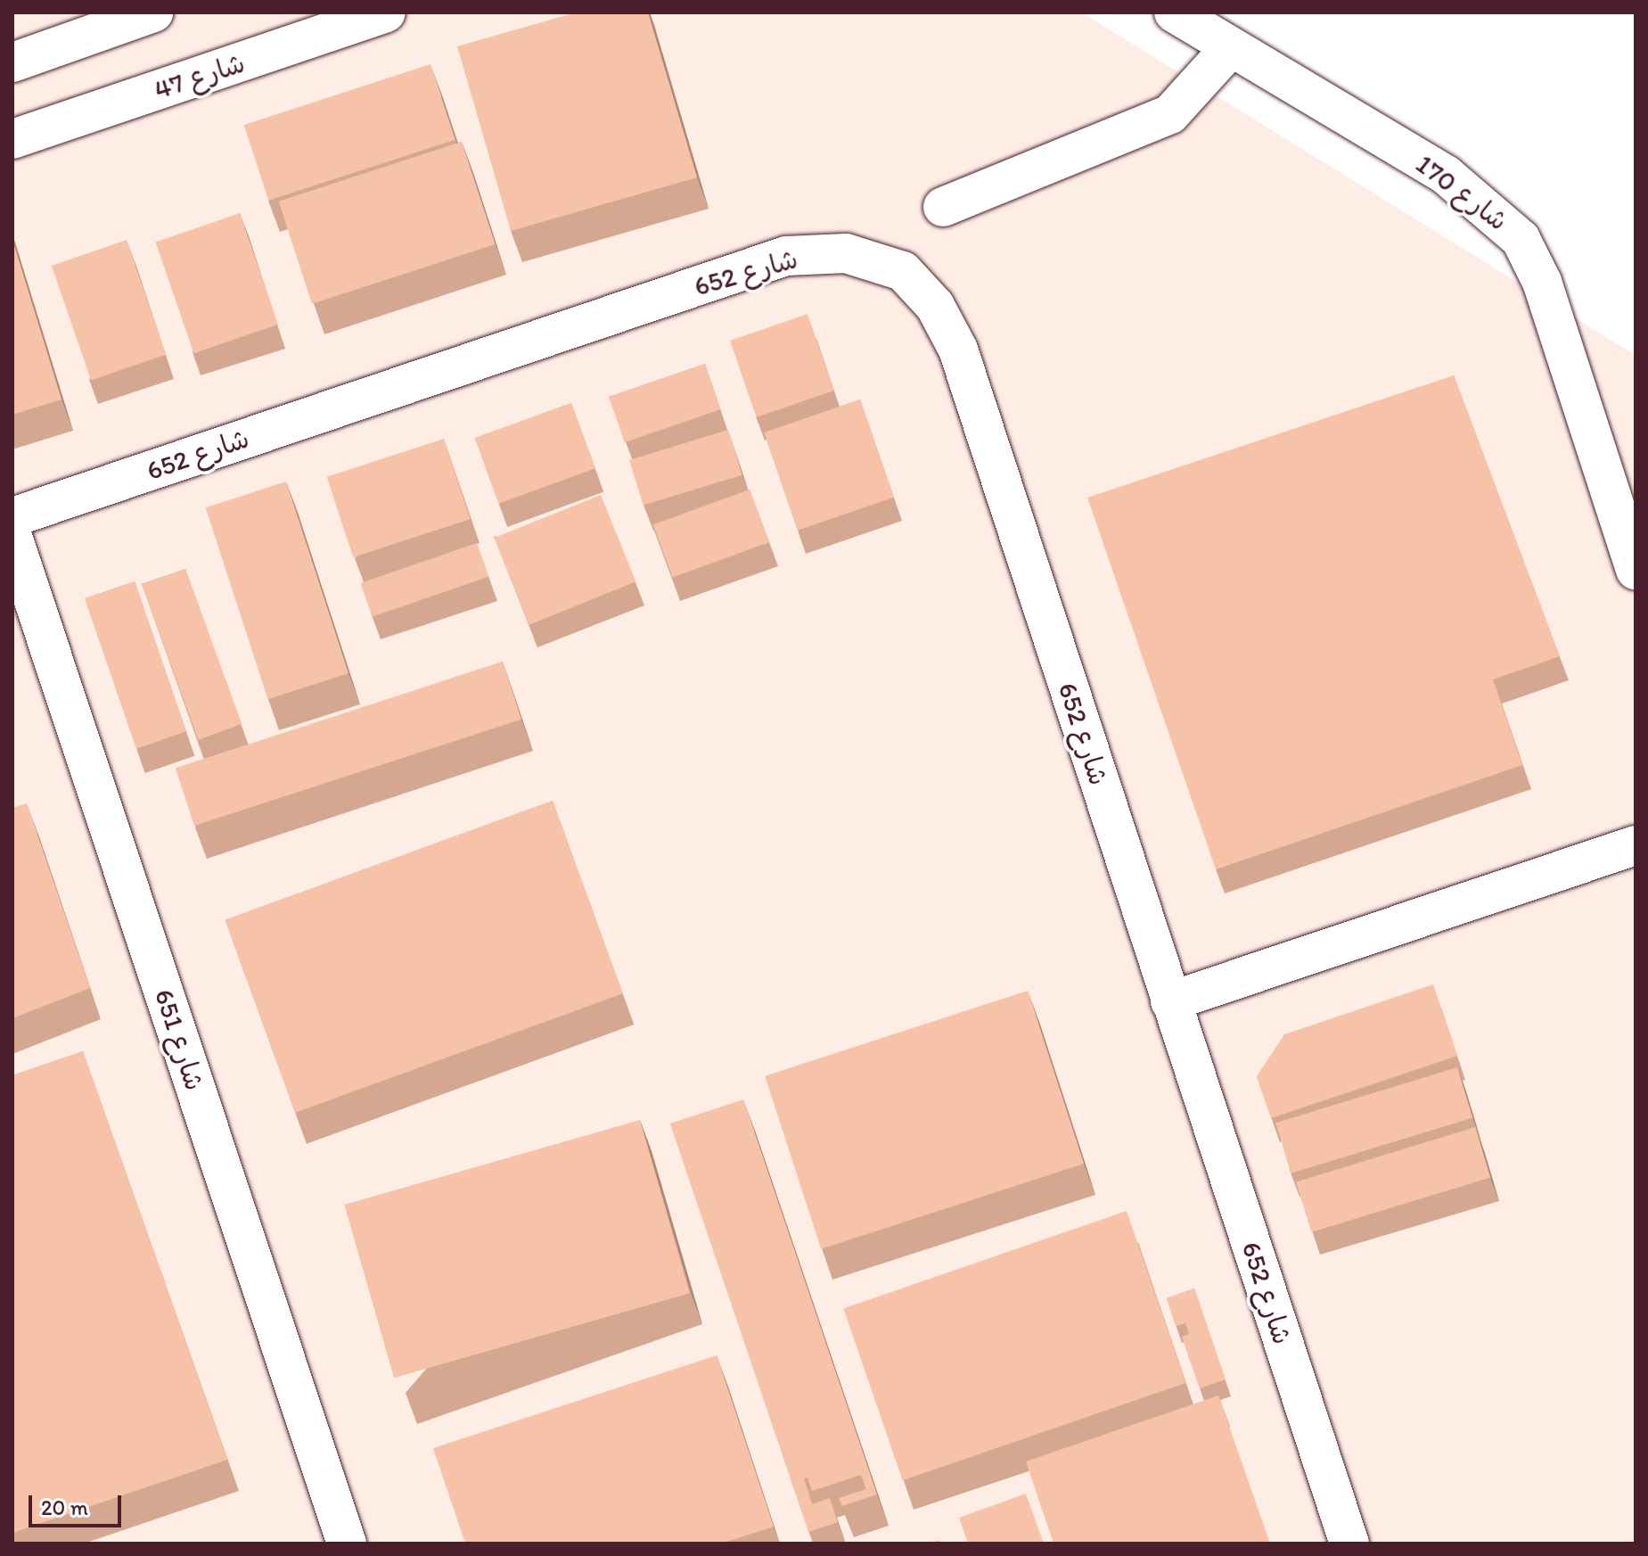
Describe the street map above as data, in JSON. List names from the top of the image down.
{
  "streets": {
    "street": [
      "شارع 47",
      "شارع 170",
      "شارع 652",
      "شارع 651"
    ]
  },
  "scale_bar": "20 m"
}
